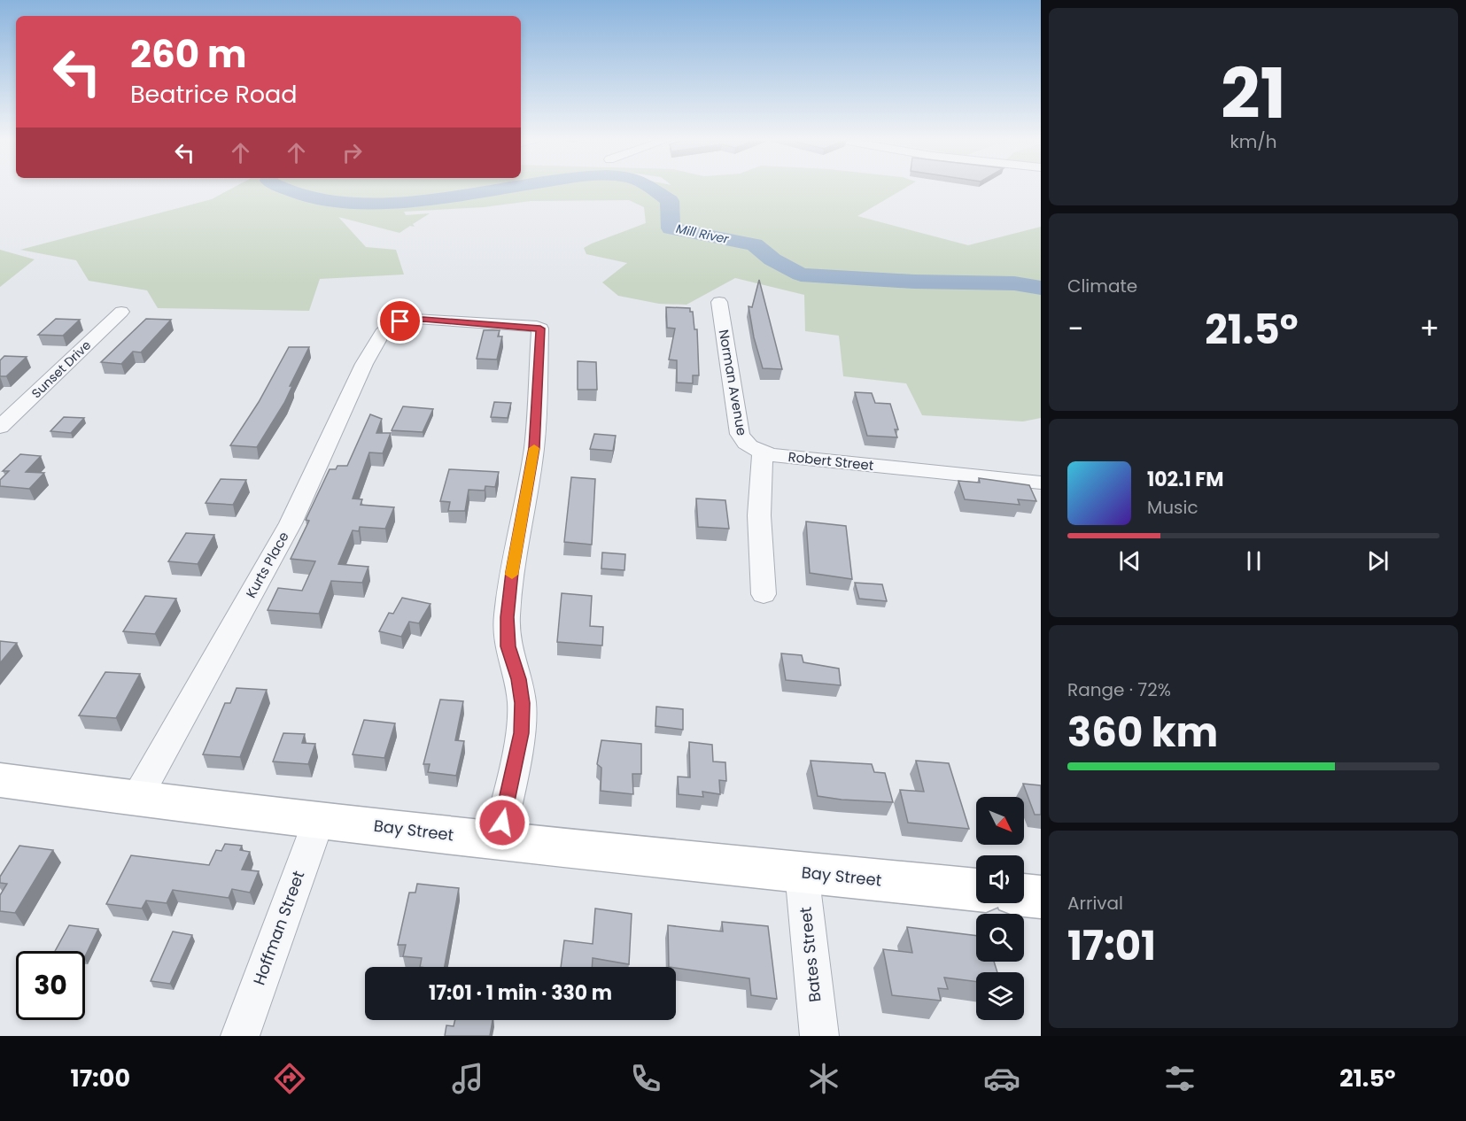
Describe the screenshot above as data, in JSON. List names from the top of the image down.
{
  "streets": {
    "main road": ["Bay Street"],
    "street": [
      "Sunset Drive",
      "Norman Avenue",
      "Robert Street",
      "Kurts Place",
      "Hoffman Street",
      "Bates Street"
    ]
  },
  "crossings": [
    ["Norman Avenue", "Robert Street"],
    ["Kurts Place", "Bay Street"],
    ["Bay Street", "Hoffman Street"],
    ["Bay Street", "Bates Street"]
  ],
  "water": ["Mill River"],
  "north": "bottom right",
  "page": {
    "tile": [
      ["21", "km/h"],
      "Climate",
      ["Range · 72%", "360 km"],
      ["Arrival", "17:01"]
    ],
    "turn": ["260 m", "Beatrice Road"],
    "heat": ["−", "21.5°", "+"],
    "song": ["102.1 FM", "Music"],
    "limit": "30",
    "trip": "17:01 · 1 min · 330 m",
    "tabs": ["17:00", "21.5°"]
  }
}
